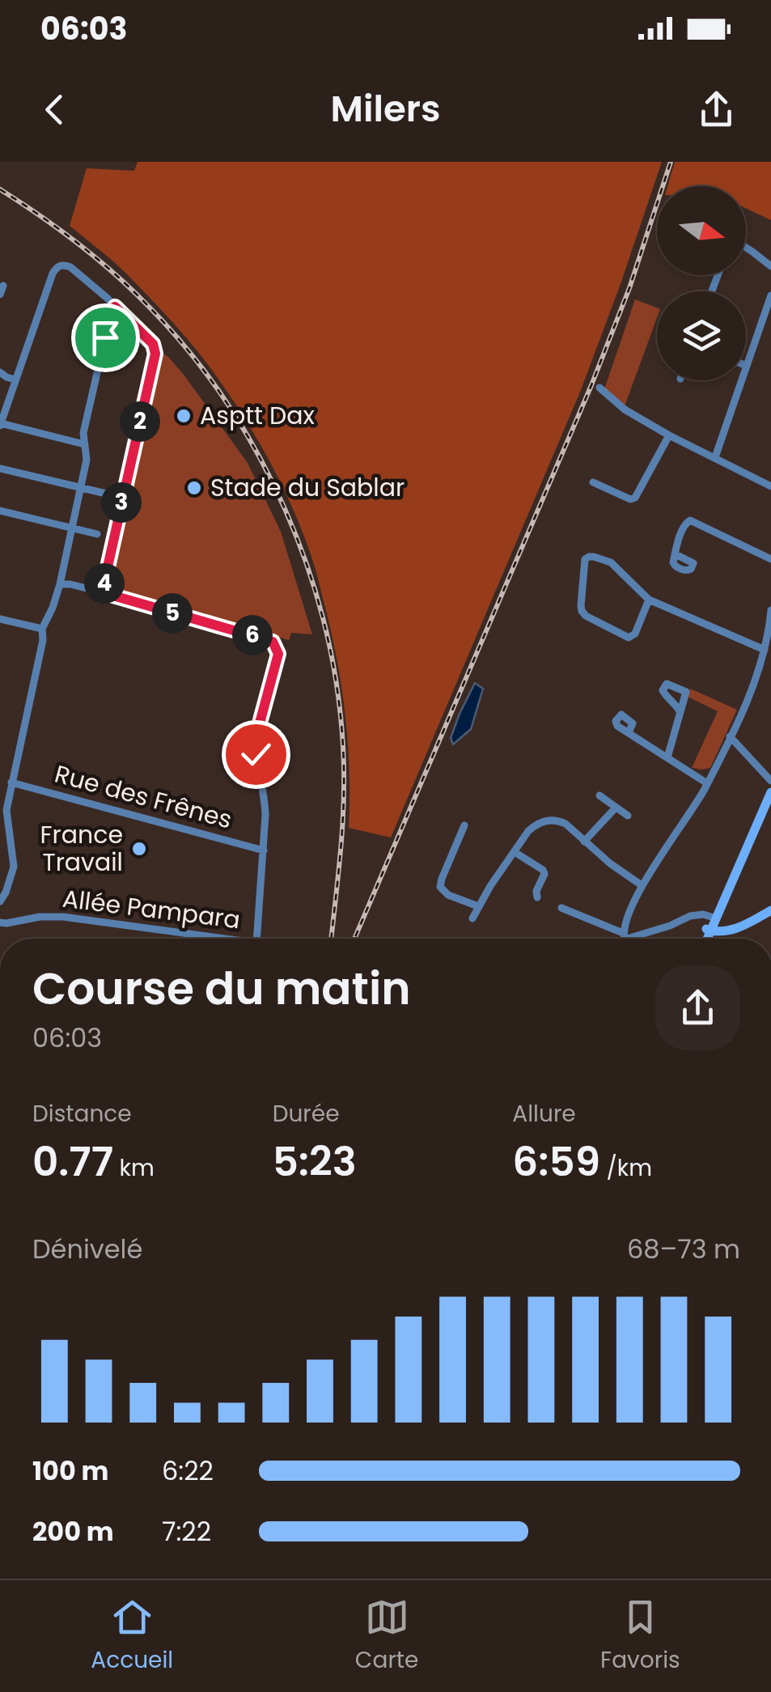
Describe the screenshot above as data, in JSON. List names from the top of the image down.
{
  "streets": {
    "street": ["Rue des Frênes", "Allée Pampara"]
  },
  "places": ["Asptt Dax", "Stade du Sablar", "France Travail"],
  "north": "right",
  "page": {
    "status": "06:03",
    "header": "Milers",
    "pins": [
      "2",
      "3",
      "4",
      "5",
      "6"
    ],
    "heading": ["Course du matin", "06:03"],
    "stats": [
      ["Distance", "0.77 km"],
      ["Durée", "5:23"],
      ["Allure", "6:59 /km"]
    ],
    "chart": ["Dénivelé", "68–73 m"],
    "list": [
      {
        "name": "100 m",
        "note": "6:22"
      },
      {
        "name": "200 m",
        "note": "7:22"
      }
    ],
    "tabs": ["Accueil", "Carte", "Favoris"]
  }
}
